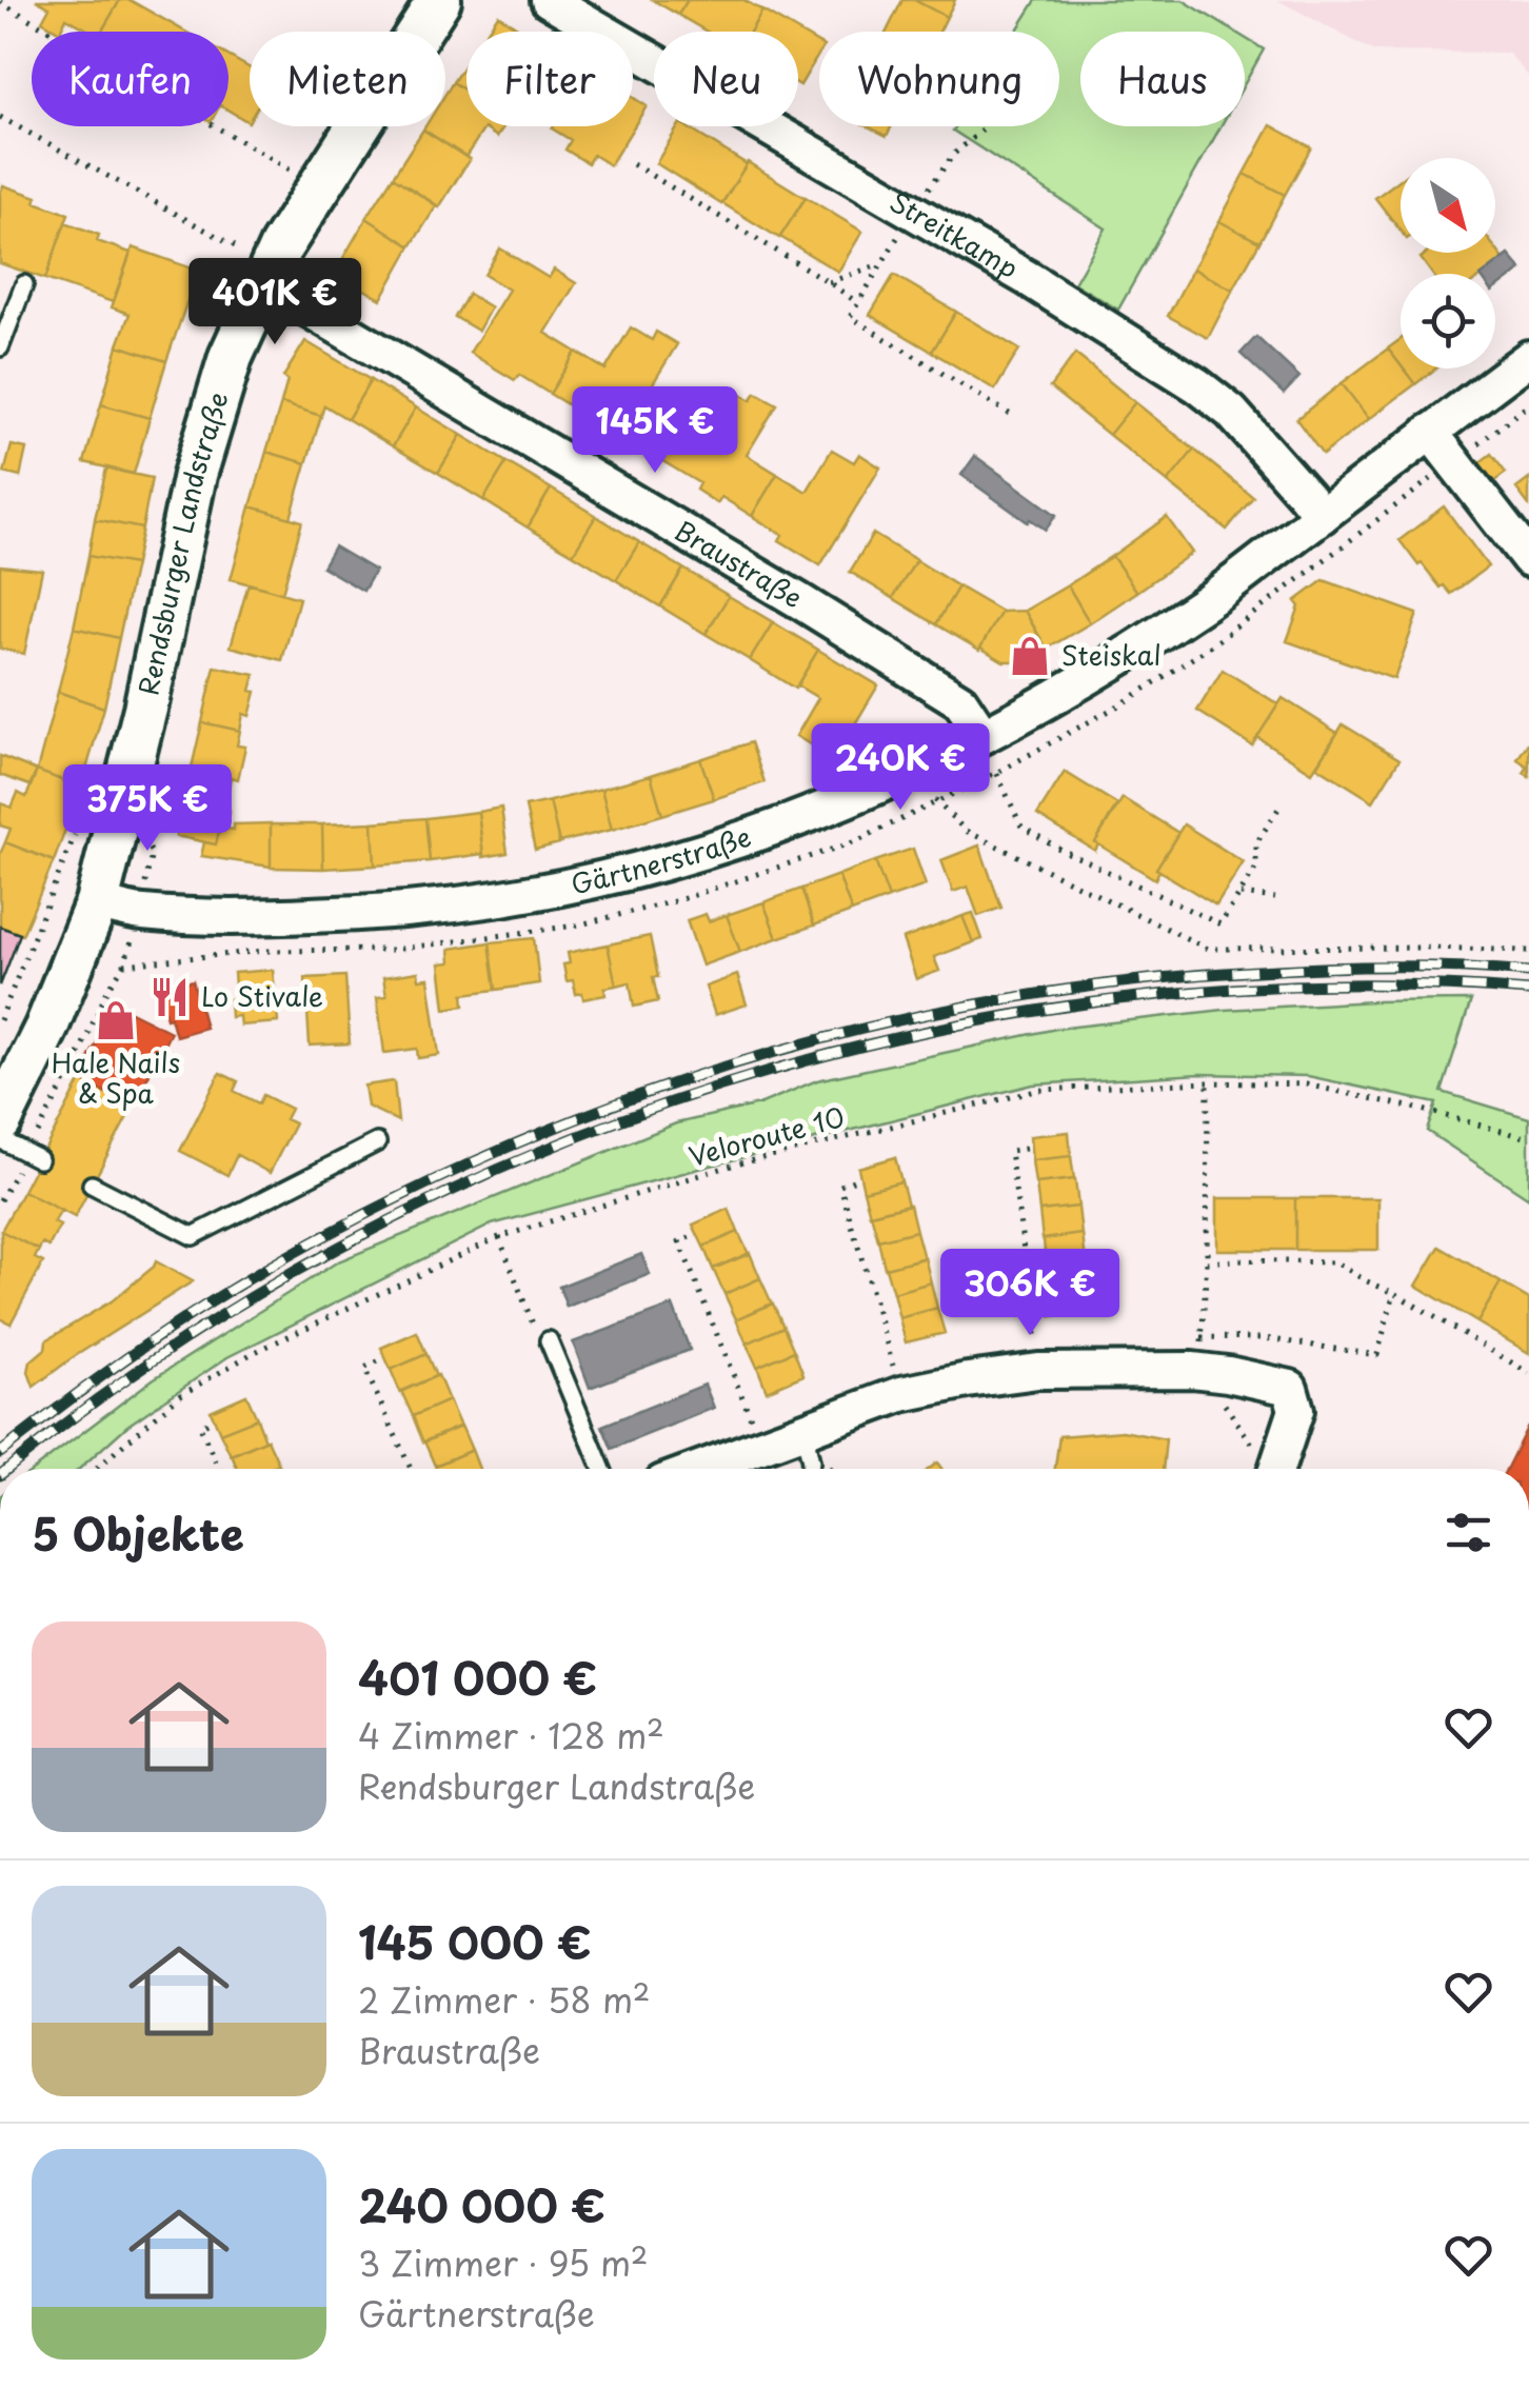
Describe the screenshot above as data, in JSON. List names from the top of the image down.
{
  "streets": {
    "street": [
      "Streitkamp",
      "Rendsburger Landstraße",
      "Braustraße",
      "Gärtnerstraße"
    ],
    "path": ["Veloroute 10"]
  },
  "crossings": [
    ["Streitkamp", "Gärtnerstraße"],
    ["Rendsburger Landstraße", "Braustraße"],
    ["Rendsburger Landstraße", "Gärtnerstraße"],
    ["Braustraße", "Gärtnerstraße"]
  ],
  "places": {
    "shop": ["Steiskal", "Hale Nails & Spa"],
    "restaurant": ["Lo Stivale"]
  },
  "north": "bottom right",
  "page": {
    "chip": [
      "Kaufen",
      "Mieten",
      "Filter",
      "Neu",
      "Wohnung",
      "Haus"
    ],
    "price": [
      "401K €",
      "145K €",
      "240K €",
      "375K €",
      "306K €"
    ],
    "heading": "5 Objekte",
    "list": [
      {
        "name": "401 000 €",
        "note": "4 Zimmer · 128 m² · Rendsburger Landstraße"
      },
      {
        "name": "145 000 €",
        "note": "2 Zimmer · 58 m² · Braustraße"
      },
      {
        "name": "240 000 €",
        "note": "3 Zimmer · 95 m² · Gärtnerstraße"
      }
    ]
  }
}
